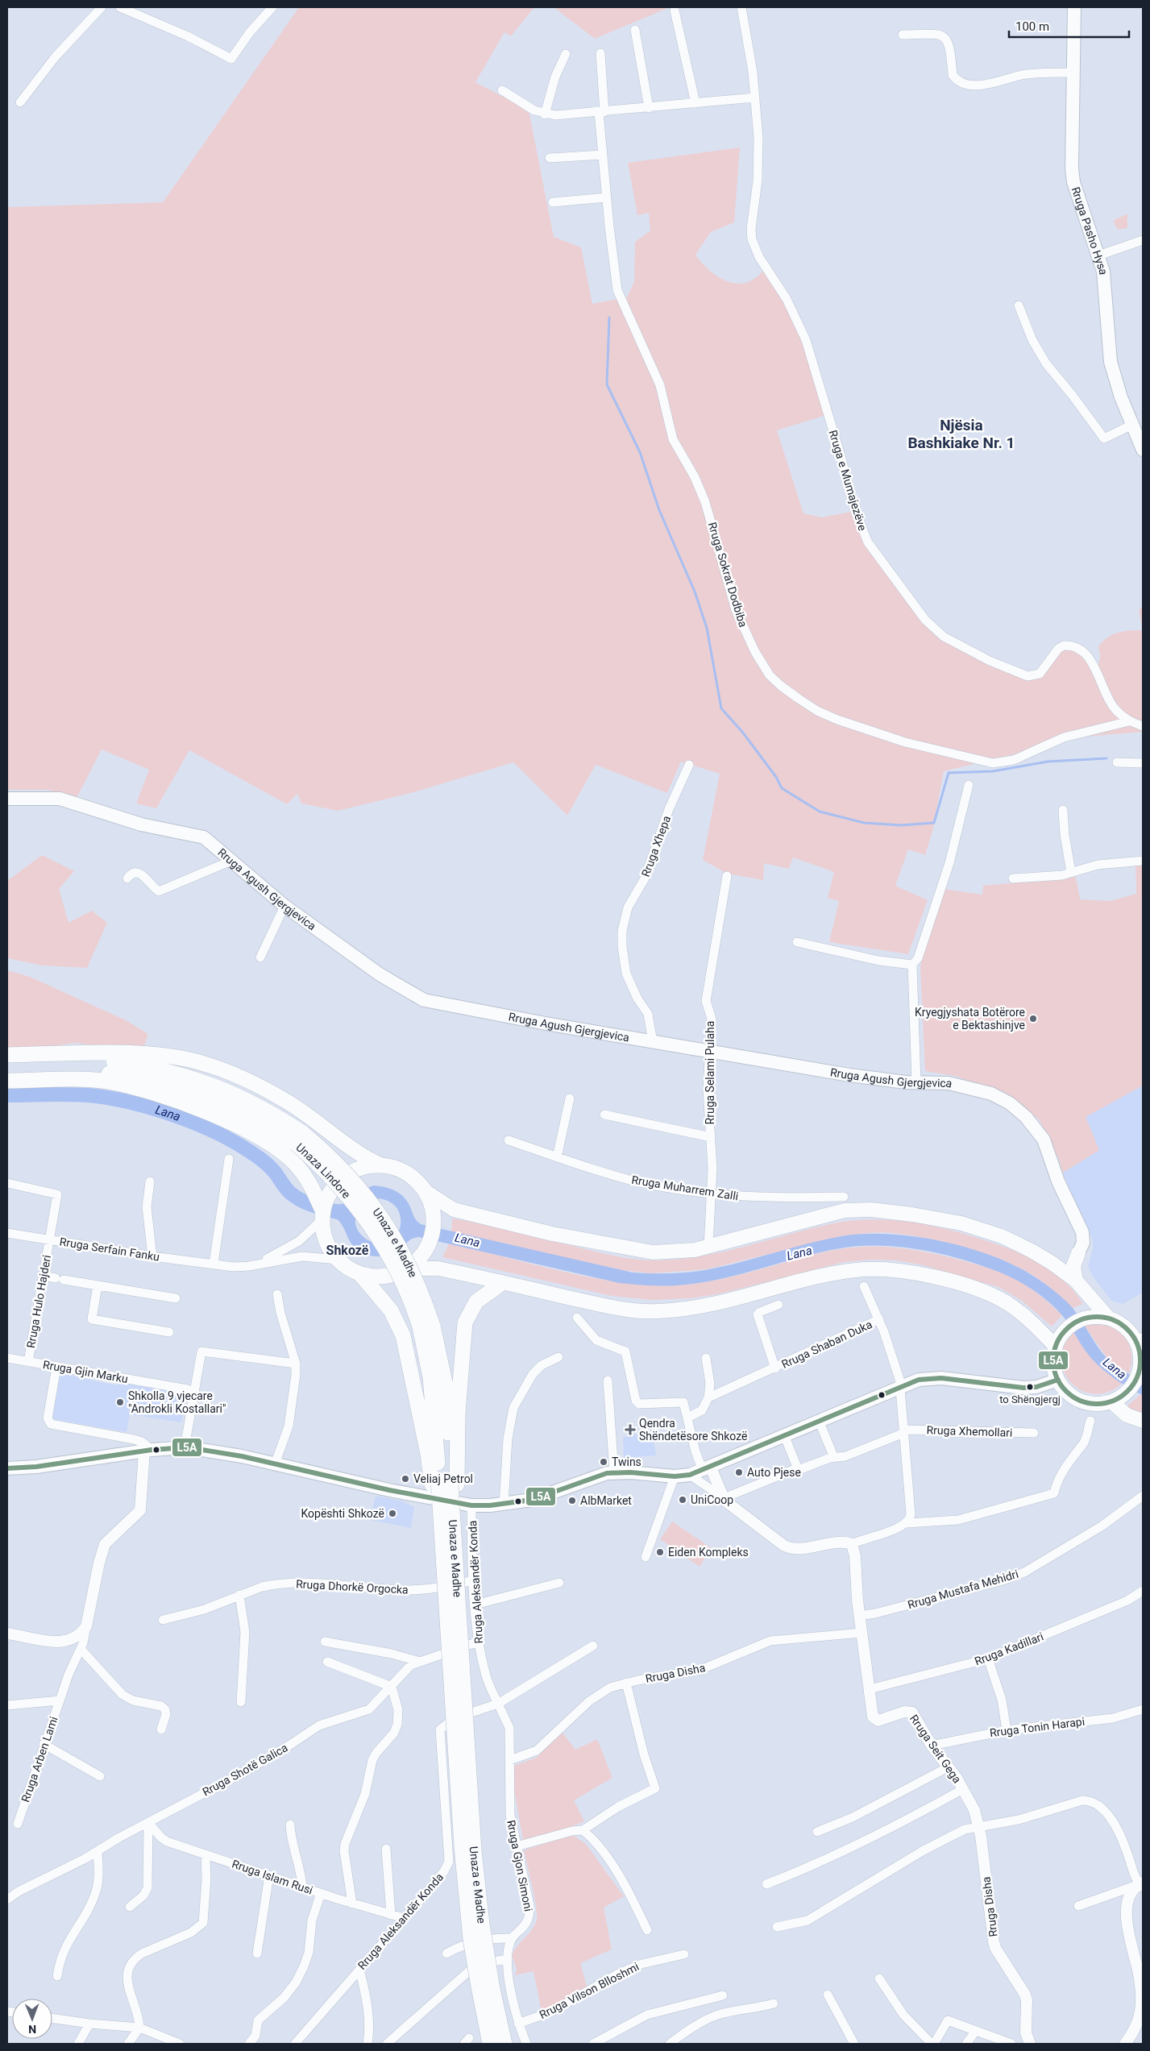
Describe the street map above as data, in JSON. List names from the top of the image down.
{
  "streets": {
    "highway": ["Unaza Lindore", "Unaza e Madhe"],
    "main road": ["Rruga Pasho Hysa", "Rruga Agush Gjergjevica"],
    "street": [
      "Rruga e Mumajezëve",
      "Rruga Sokrat Dodbiba",
      "Rruga Xhepa",
      "Rruga Selami Pulaha",
      "Rruga Muharrem Zalli",
      "Rruga Serfain Fanku",
      "Rruga Hulo Hajderi",
      "Rruga Shaban Duka",
      "Rruga Gjin Marku",
      "Rruga Xhemollari",
      "Rruga Aleksandër Konda",
      "Rruga Dhorkë Orgocka",
      "Rruga Mustafa Mehidri",
      "Rruga Kadillari",
      "Rruga Disha",
      "Rruga Tonin Harapi",
      "Rruga Seit Gega",
      "Rruga Arben Lami",
      "Rruga Shotë Galica",
      "Rruga Gjon Simoni",
      "Rruga Islam Rusi",
      "Rruga Vilson Blloshmi"
    ]
  },
  "crossings": [
    ["Rruga e Mumajezëve", "Rruga Sokrat Dodbiba"],
    ["Rruga Xhepa", "Rruga Agush Gjergjevica"],
    ["Rruga Agush Gjergjevica", "Rruga Selami Pulaha"],
    ["Rruga Selami Pulaha", "Rruga Muharrem Zalli"],
    ["Unaza Lindore", "Unaza e Madhe"],
    ["Rruga Serfain Fanku", "Rruga Hulo Hajderi"],
    ["Rruga Hulo Hajderi", "Rruga Gjin Marku"],
    ["Rruga Aleksandër Konda", "Rruga Dhorkë Orgocka"],
    ["Rruga Aleksandër Konda", "Rruga Shotë Galica"],
    ["Rruga Aleksandër Konda", "Rruga Gjon Simoni"],
    ["Rruga Aleksandër Konda", "Rruga Islam Rusi"],
    ["Rruga Mustafa Mehidri", "Rruga Seit Gega"],
    ["Rruga Kadillari", "Rruga Seit Gega"],
    ["Rruga Disha", "Rruga Seit Gega"],
    ["Rruga Disha", "Rruga Gjon Simoni"],
    ["Rruga Tonin Harapi", "Rruga Seit Gega"],
    ["Rruga Shotë Galica", "Rruga Islam Rusi"],
    ["Rruga Gjon Simoni", "Rruga Vilson Blloshmi"]
  ],
  "districts": ["Njësia Bashkiake Nr. 1", "Shkozë"],
  "water": ["Lana"],
  "places": {
    "other": [
      "Kryegjyshata Botërore e Bektashinjve",
      "to Shëngjergj",
      "Shkolla 9 vjecare \"Androkli Kostallari\"",
      "Twins",
      "Auto Pjese",
      "Veliaj Petrol",
      "UniCoop",
      "AlbMarket",
      "Kopështi Shkozë",
      "Eiden Kompleks"
    ],
    "health": ["Qendra Shëndetësore Shkozë"]
  },
  "lines": ["transit line L5A"],
  "scale_bar": "100 m",
  "north": "bottom"
}
